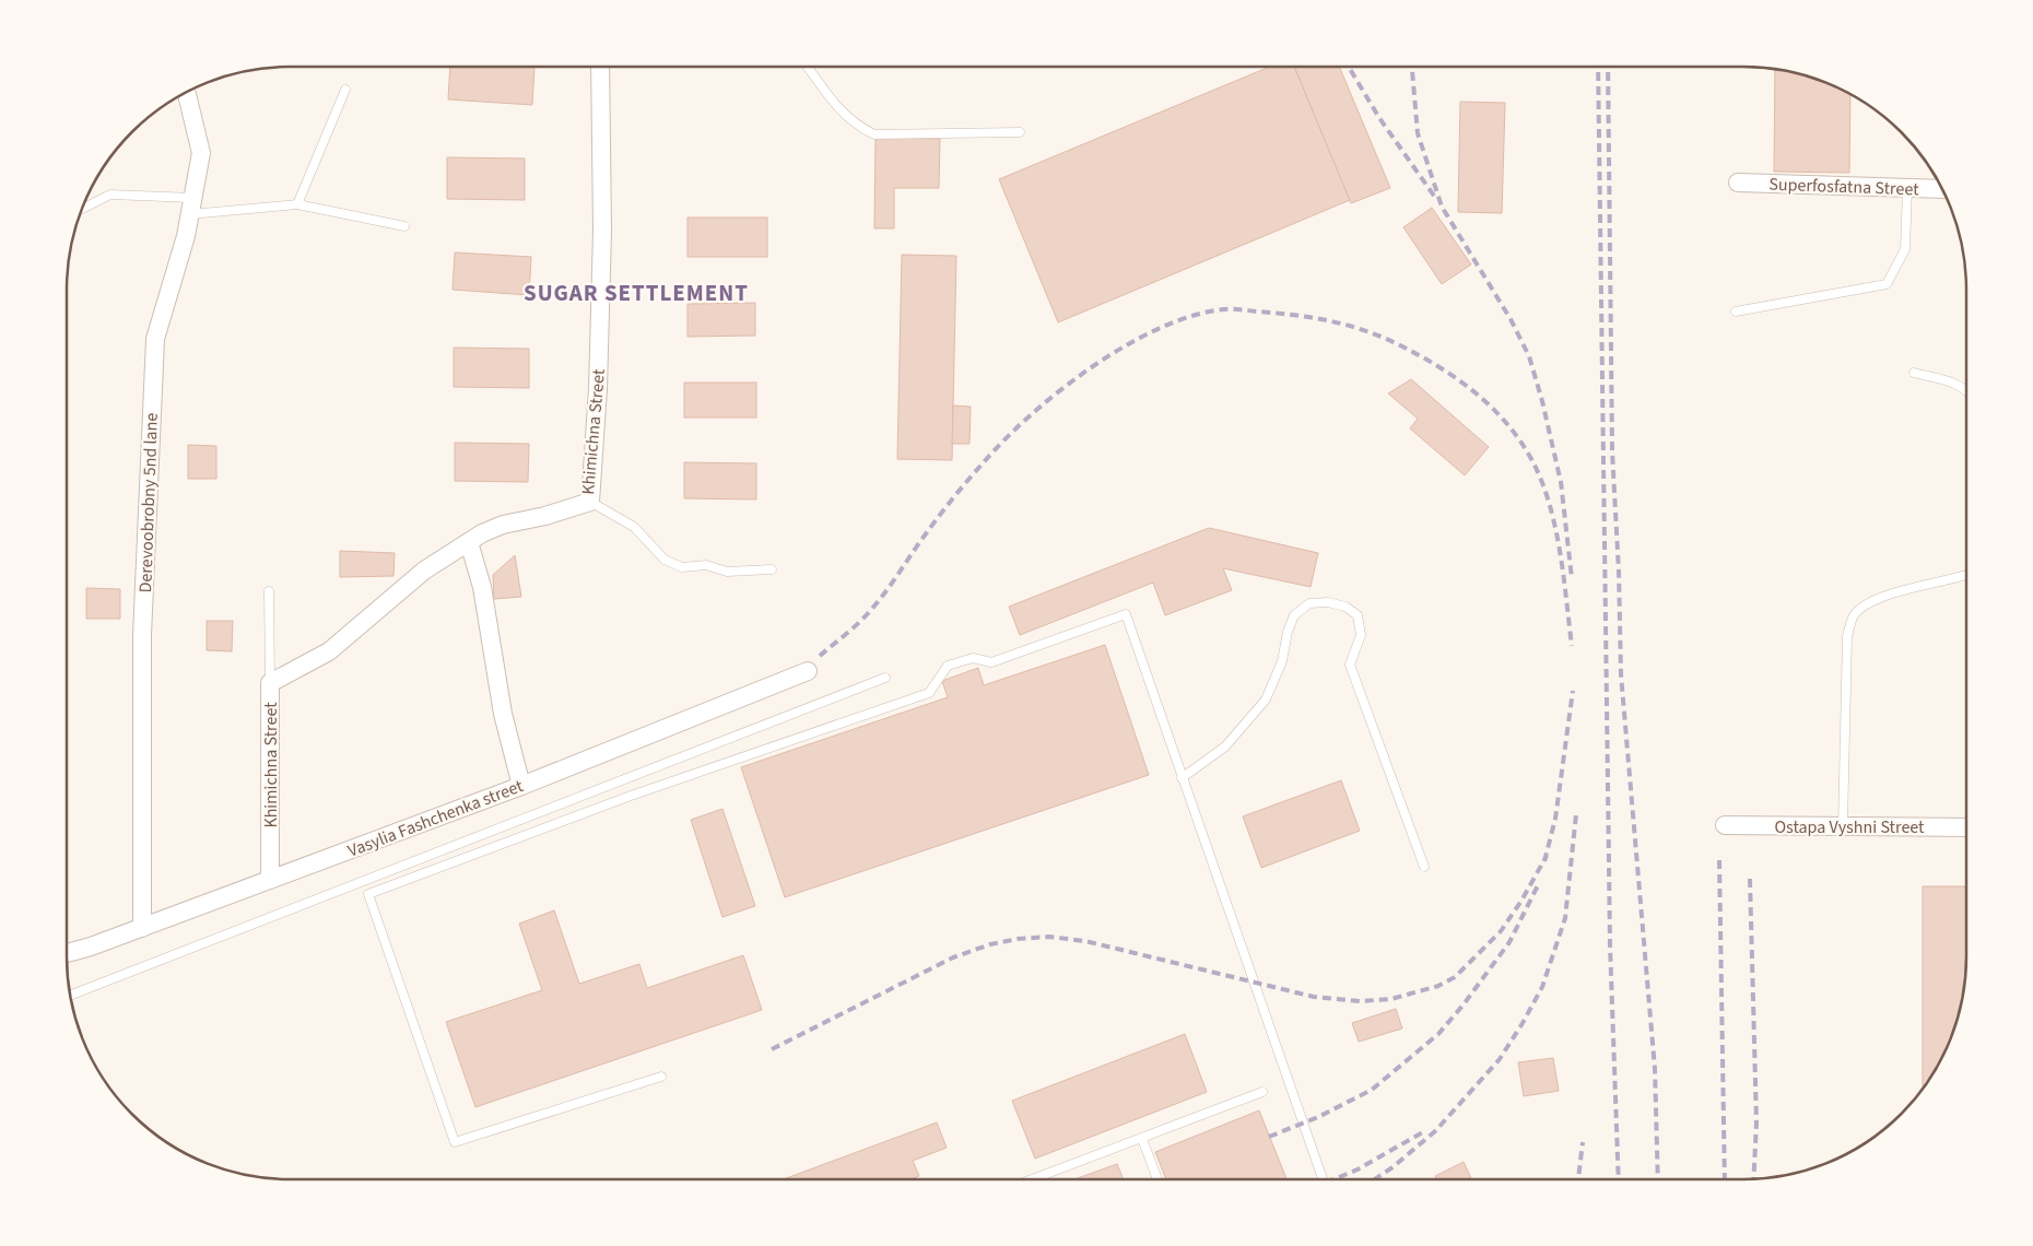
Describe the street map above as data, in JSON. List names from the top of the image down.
{
  "streets": {
    "street": [
      "Superfosfatna Street",
      "Khimichna Street",
      "Derevoobrobny 5nd lane",
      "Vasylia Fashchenka street",
      "Ostapa Vyshni Street"
    ]
  },
  "crossings": [
    ["Khimichna Street", "Vasylia Fashchenka street"],
    ["Derevoobrobny 5nd lane", "Vasylia Fashchenka street"]
  ],
  "districts": ["SUGAR SETTLEMENT"]
}
